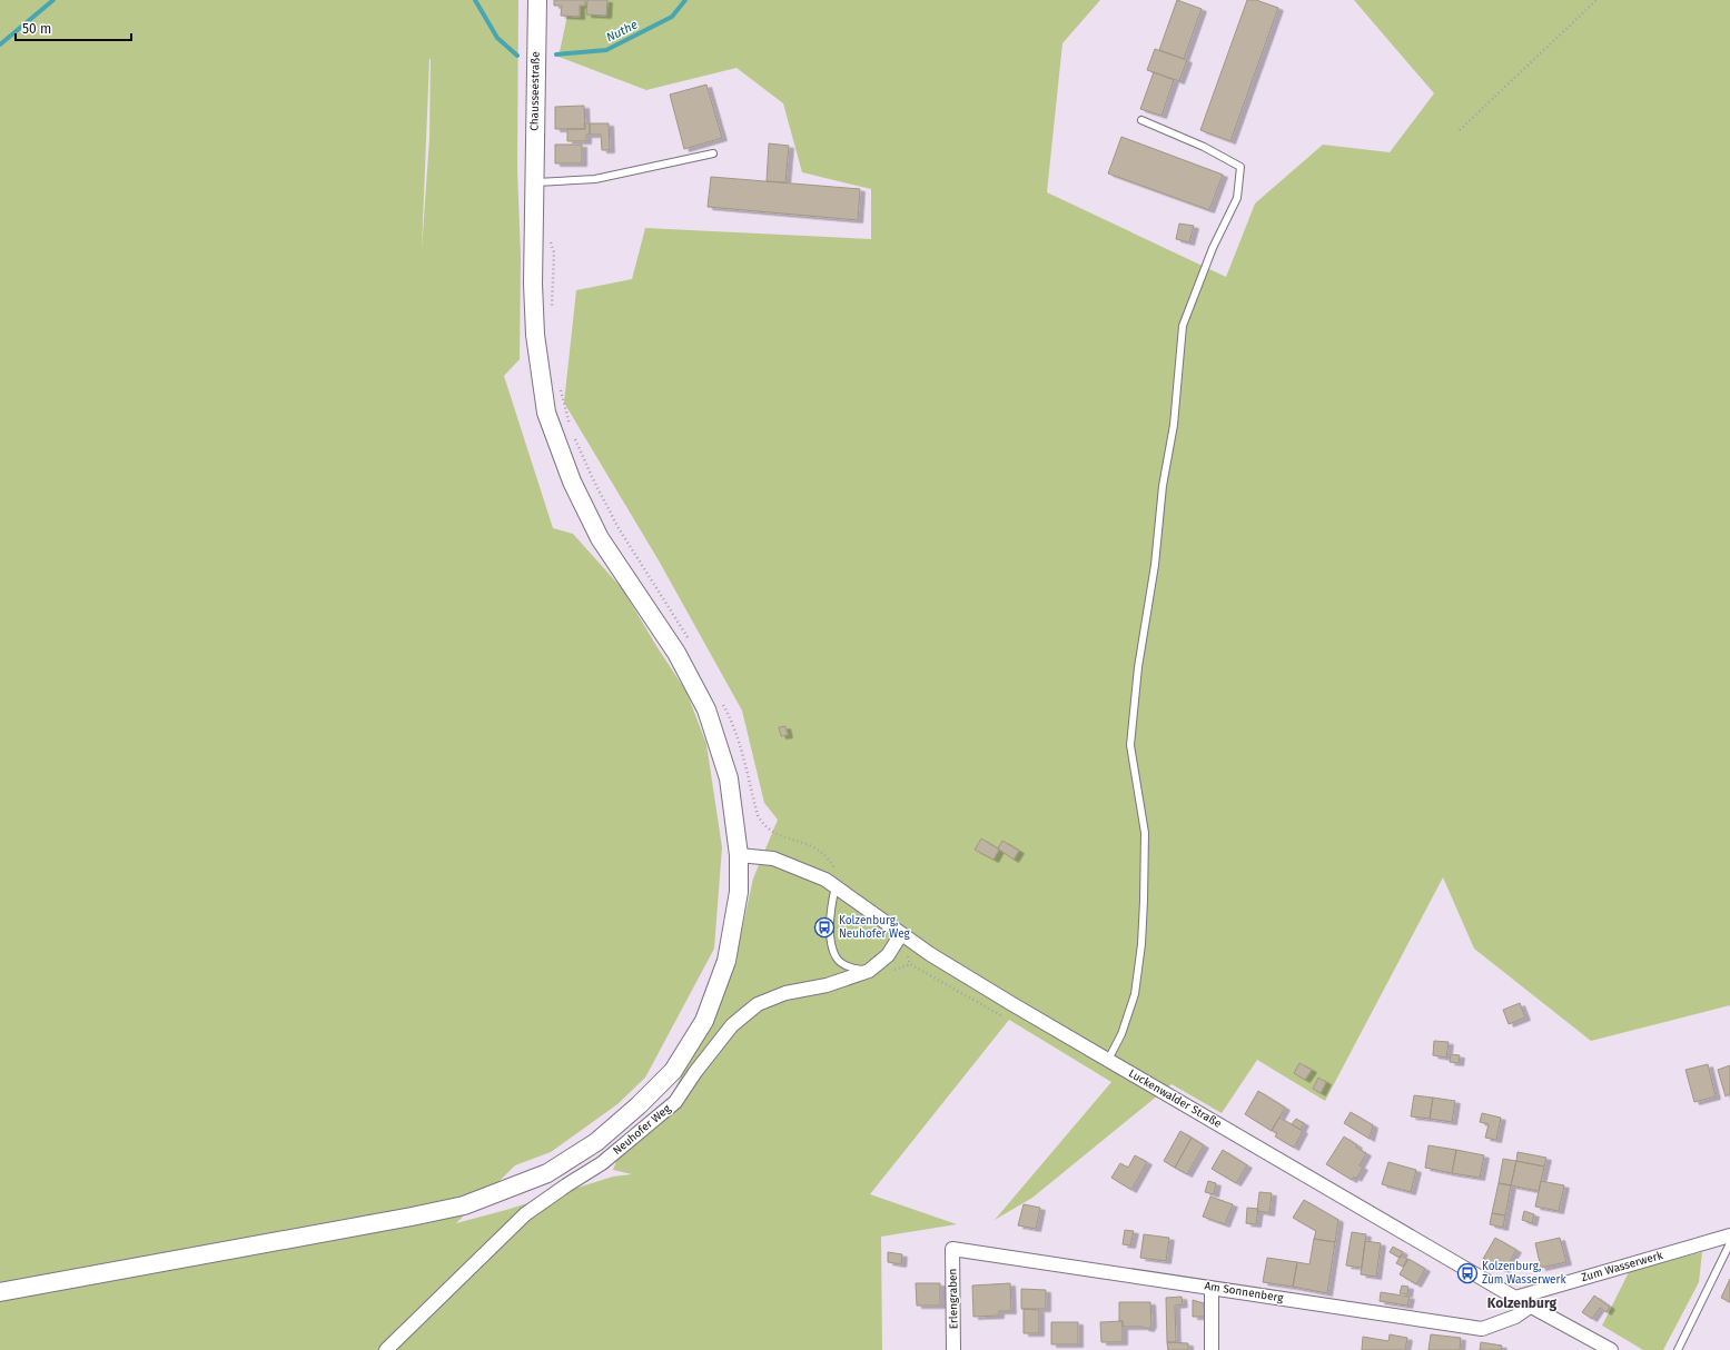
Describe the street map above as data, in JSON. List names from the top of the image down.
{
  "streets": {
    "main road": ["Chausseestraße"],
    "street": [
      "Luckenwalder Straße",
      "Neuhofer Weg",
      "Zum Wasserwerk",
      "Am Sonnenberg",
      "Erlengraben"
    ]
  },
  "crossings": [
    ["Chausseestraße", "Luckenwalder Straße"],
    ["Luckenwalder Straße", "Neuhofer Weg"],
    ["Luckenwalder Straße", "Zum Wasserwerk"],
    ["Luckenwalder Straße", "Am Sonnenberg"],
    ["Am Sonnenberg", "Erlengraben"]
  ],
  "districts": ["Kolzenburg"],
  "water": ["Nuthe"],
  "places": {
    "bus stop": ["Kolzenburg, Neuhofer Weg", "Kolzenburg, Zum Wasserwerk"]
  },
  "scale_bar": "50 m"
}
